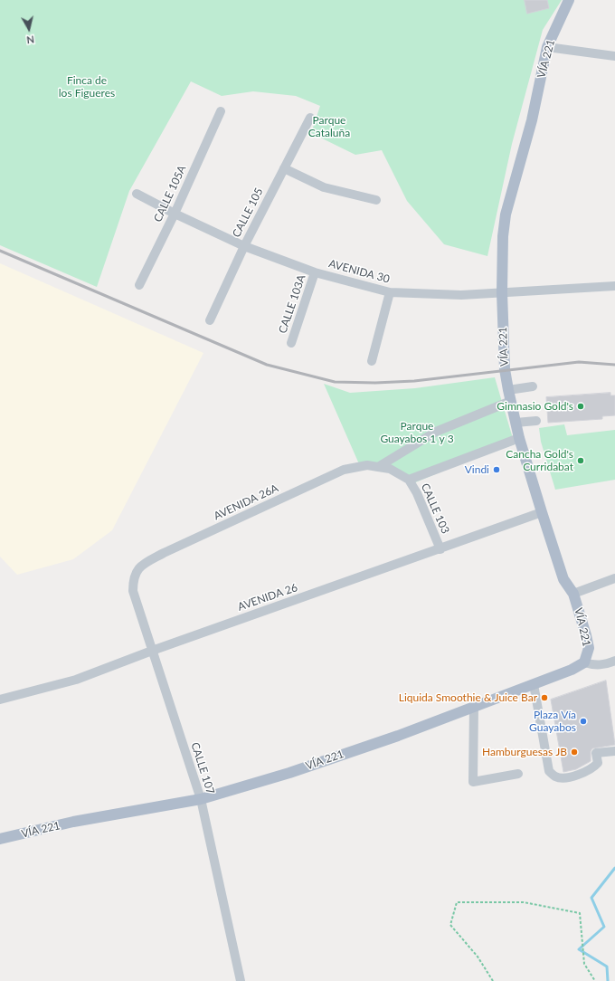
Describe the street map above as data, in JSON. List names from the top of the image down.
{
  "streets": {
    "main road": ["VÍA 221"],
    "street": [
      "CALLE 105A",
      "CALLE 105",
      "AVENIDA 30",
      "CALLE 103A",
      "AVENIDA 26A",
      "CALLE 103",
      "AVENIDA 26",
      "CALLE 107"
    ]
  },
  "crossings": [
    ["VÍA 221", "AVENIDA 30"],
    ["VÍA 221", "AVENIDA 26"],
    ["VÍA 221", "CALLE 107"],
    ["CALLE 105A", "AVENIDA 30"],
    ["CALLE 105", "AVENIDA 30"],
    ["AVENIDA 30", "CALLE 103A"],
    ["AVENIDA 26A", "CALLE 103"],
    ["AVENIDA 26A", "CALLE 107"],
    ["CALLE 103", "AVENIDA 26"],
    ["AVENIDA 26", "CALLE 107"]
  ],
  "parks": ["Finca de los Figueres", "Parque Cataluña", "Parque Guayabos 1 y 3"],
  "places": [
    "Gimnasio Gold's",
    "Cancha Gold's Curridabat",
    "Vindi",
    "Liquida Smoothie & Juice Bar",
    "Plaza Vía Guayabos",
    "Hamburguesas JB"
  ],
  "north": "bottom"
}
